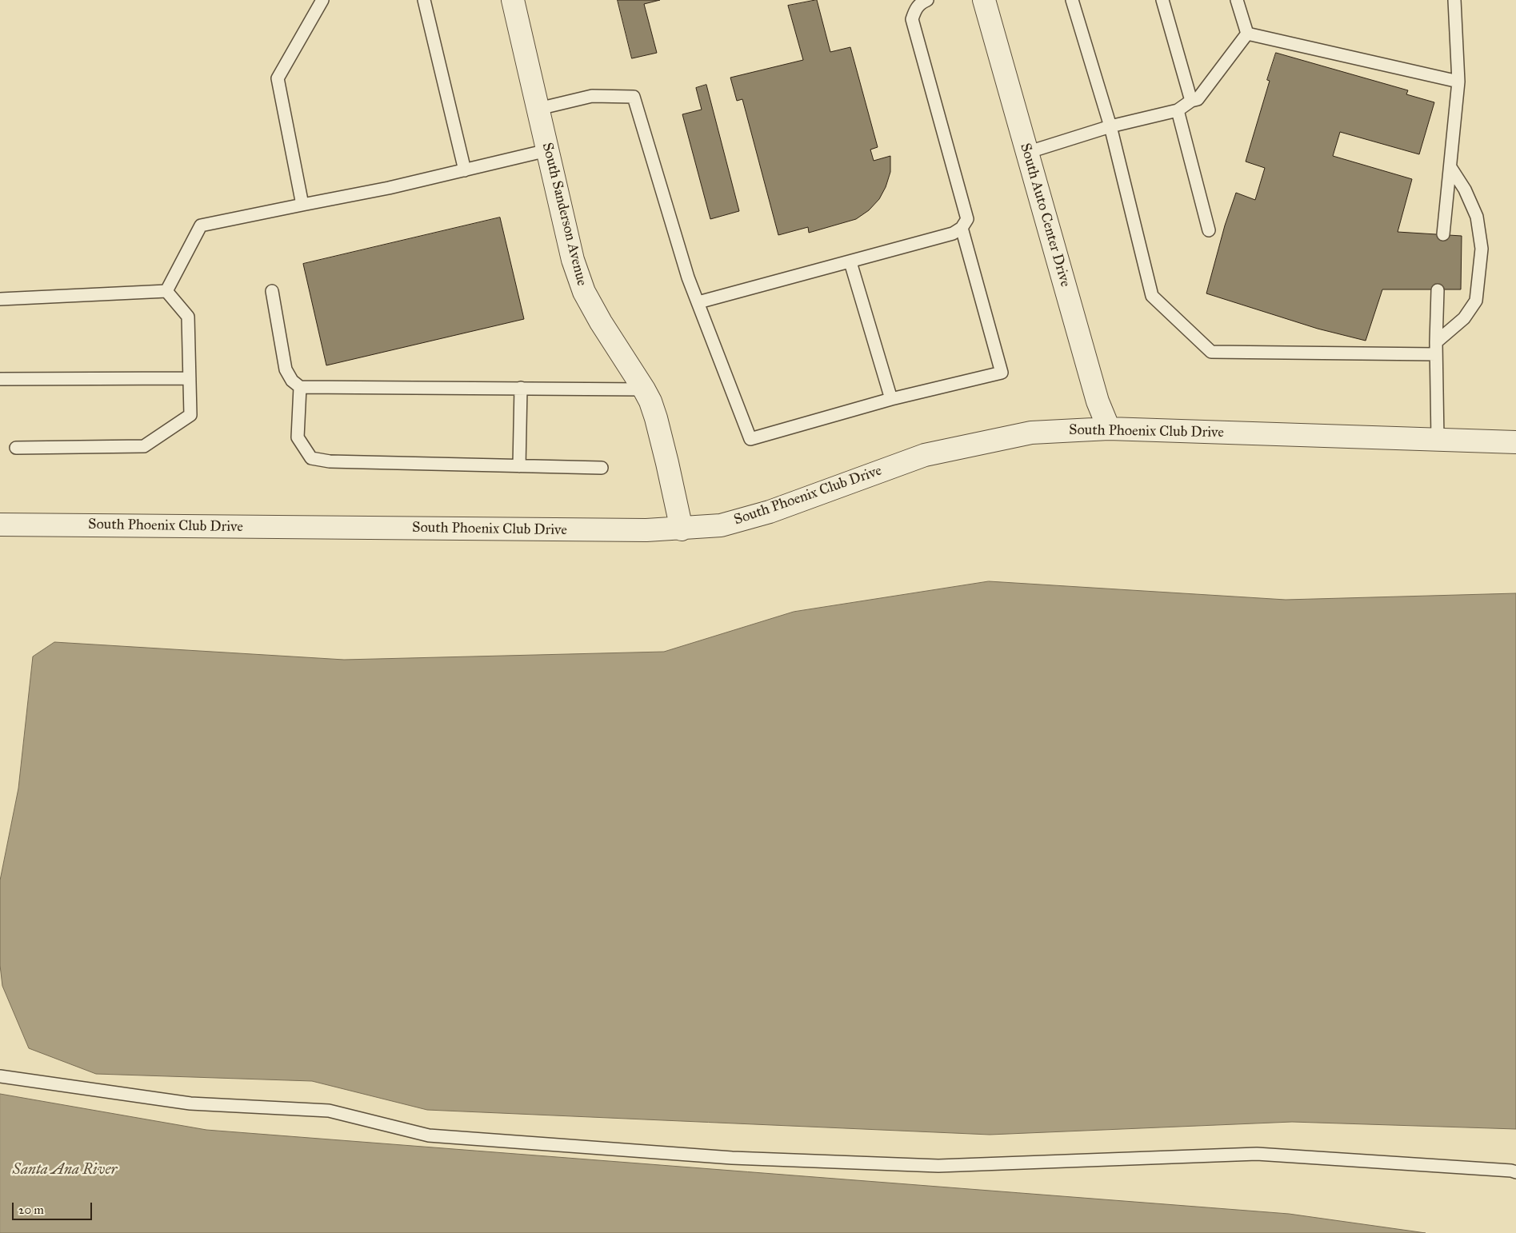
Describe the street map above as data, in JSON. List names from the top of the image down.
{
  "streets": {
    "street": ["South Sanderson Avenue", "South Auto Center Drive", "South Phoenix Club Drive"]
  },
  "crossings": [
    ["South Sanderson Avenue", "South Phoenix Club Drive"],
    ["South Auto Center Drive", "South Phoenix Club Drive"]
  ],
  "water": ["Santa Ana River"],
  "scale_bar": "20 m"
}
